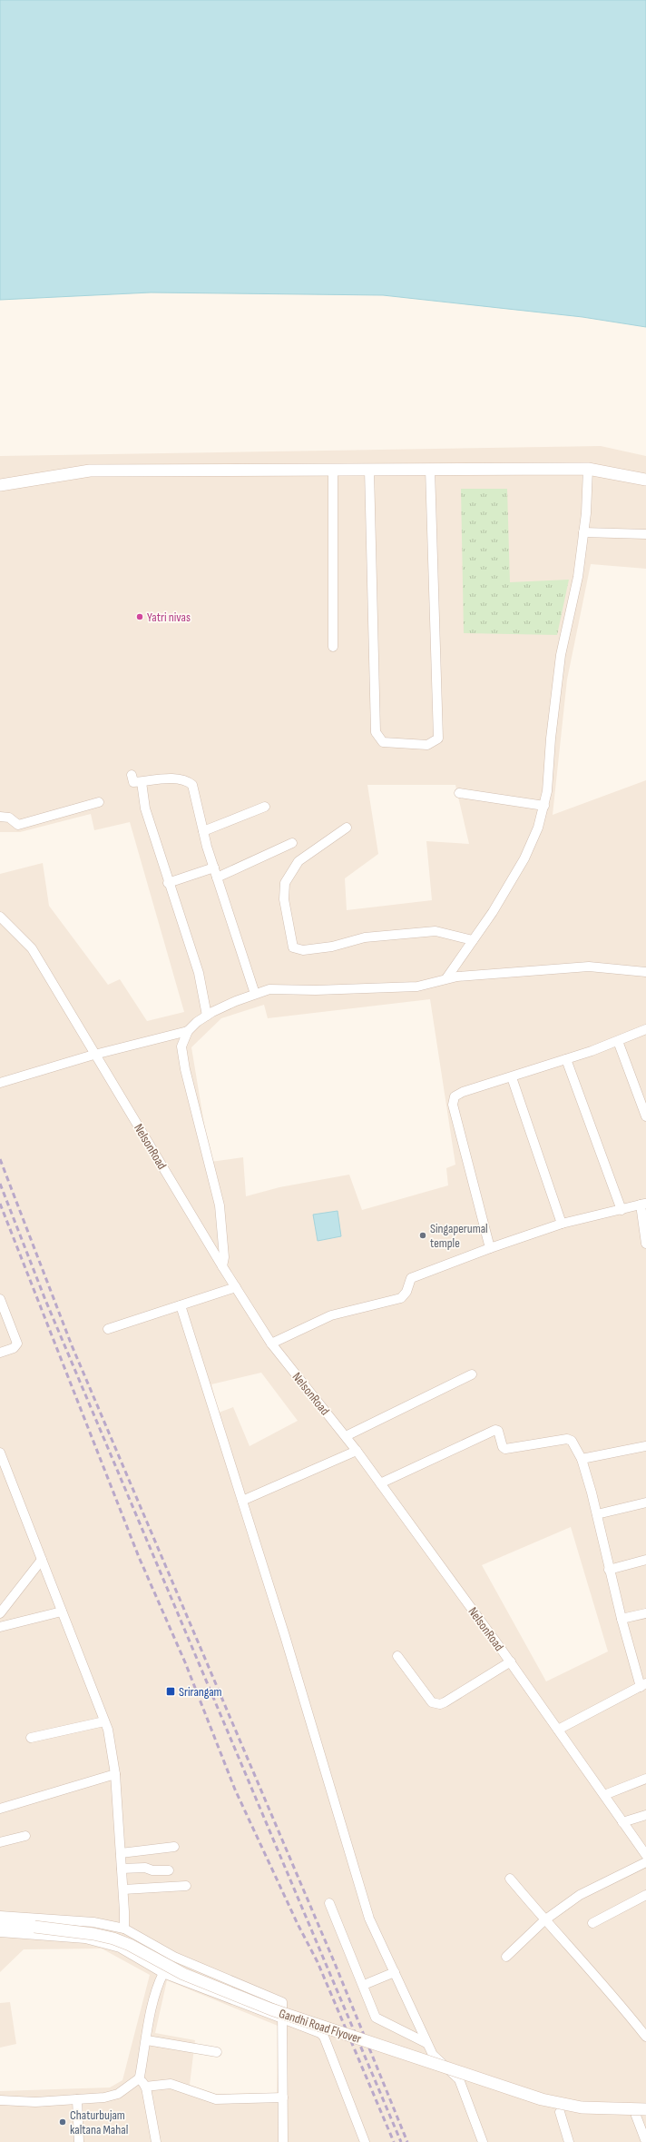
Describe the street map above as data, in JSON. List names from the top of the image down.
{
  "streets": {
    "main road": ["Gandhi Road Flyover"],
    "street": ["NelsonRoad"]
  },
  "places": {
    "other": ["Yatri nivas", "Singaperumal temple", "Chaturbujam kaltana Mahal"],
    "transit": ["Srirangam"]
  }
}
